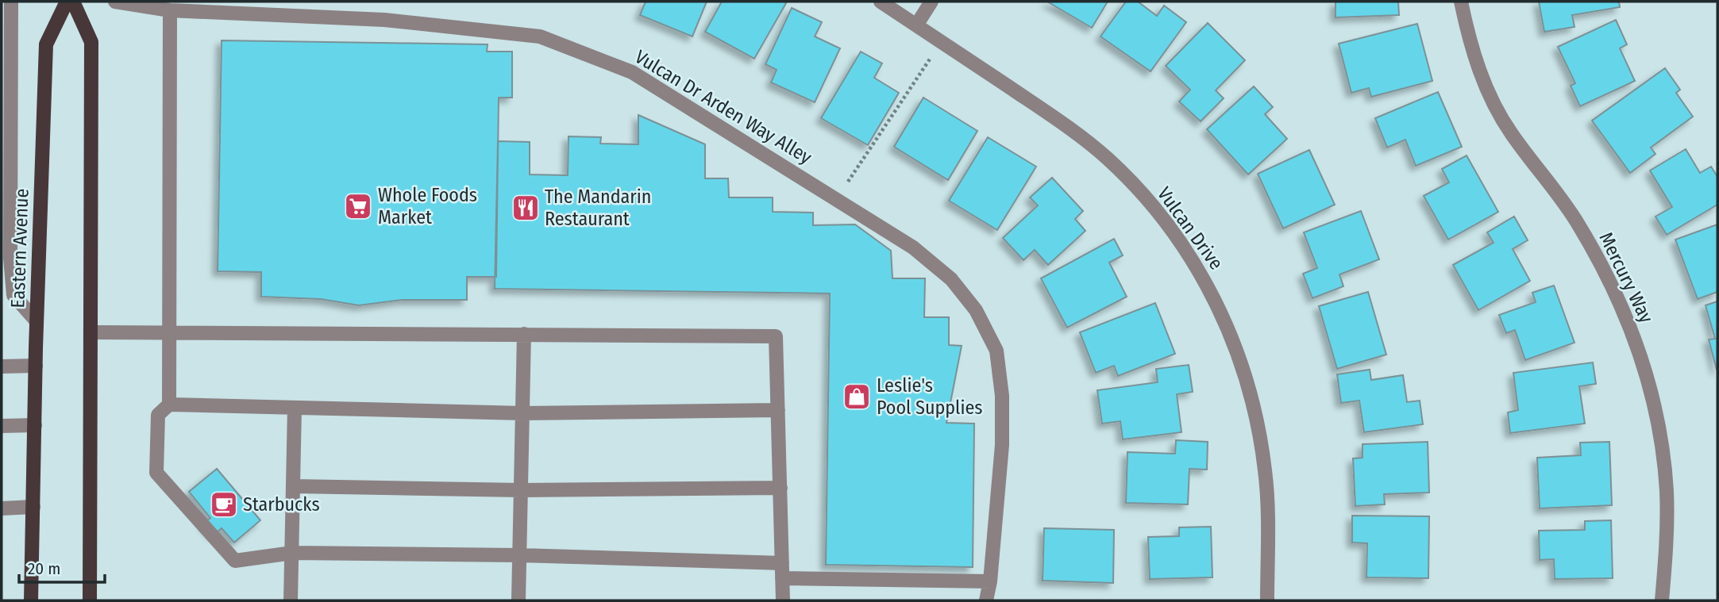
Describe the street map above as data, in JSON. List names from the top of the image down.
{
  "streets": {
    "main road": ["Eastern Avenue"],
    "street": ["Vulcan Dr Arden Way Alley", "Vulcan Drive", "Mercury Way"]
  },
  "places": {
    "supermarket": ["Whole Foods Market"],
    "restaurant": ["The Mandarin Restaurant"],
    "shop": ["Leslie's Pool Supplies"],
    "cafe": ["Starbucks"]
  },
  "scale_bar": "20 m"
}
